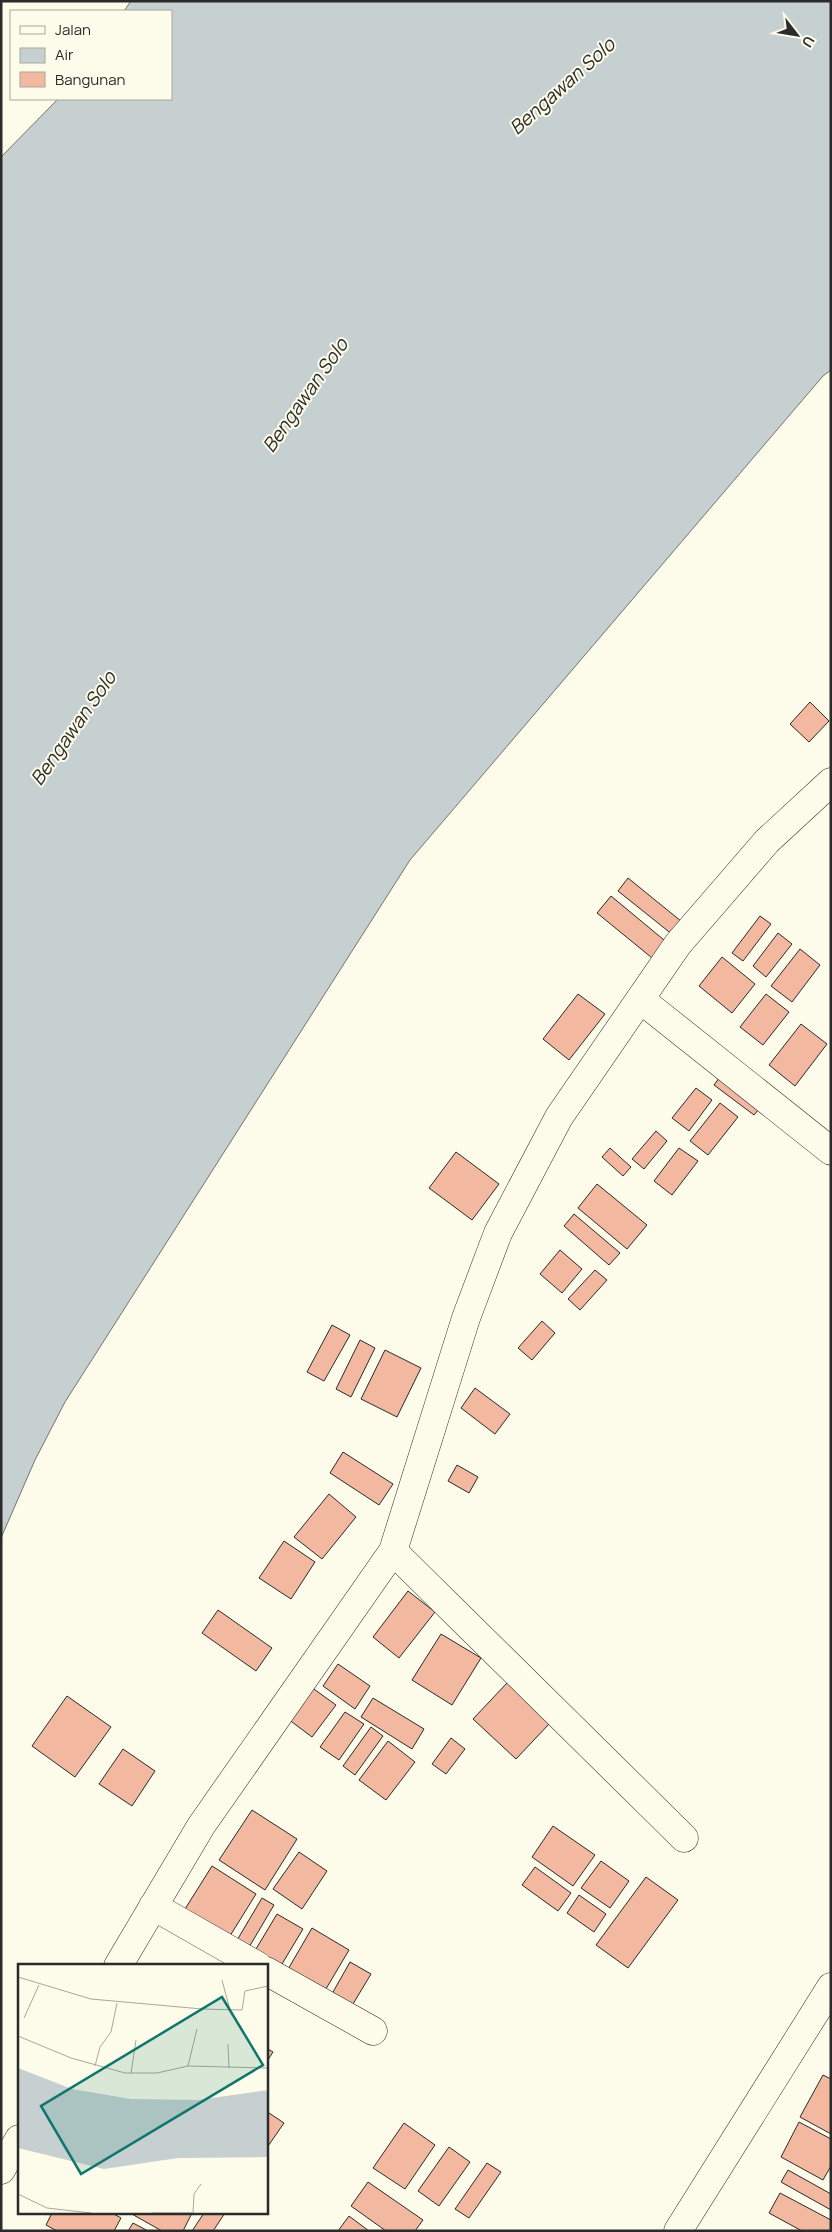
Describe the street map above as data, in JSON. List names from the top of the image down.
{
  "water": ["Bengawan Solo"],
  "legend": ["Jalan", "Air", "Bangunan"],
  "north": "bottom right"
}
